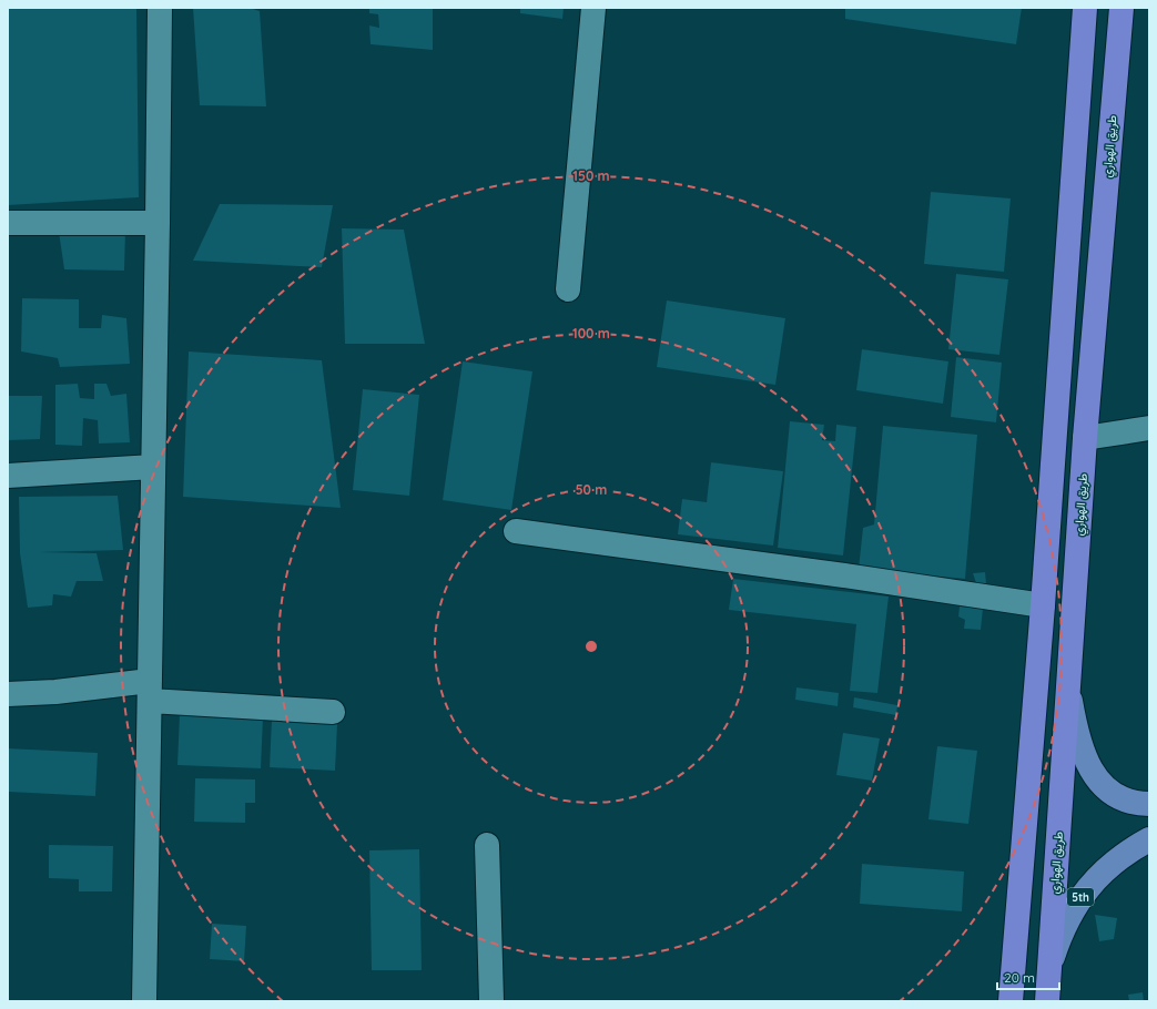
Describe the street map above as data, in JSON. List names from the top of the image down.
{
  "streets": {
    "highway": ["طريق الهواري"],
    "main road": ["5th"]
  },
  "crossings": [
    ["طريق الهواري", "5th"]
  ],
  "scale_bar": "20 m",
  "rings": ["150 m", "100 m", "50 m"]
}
